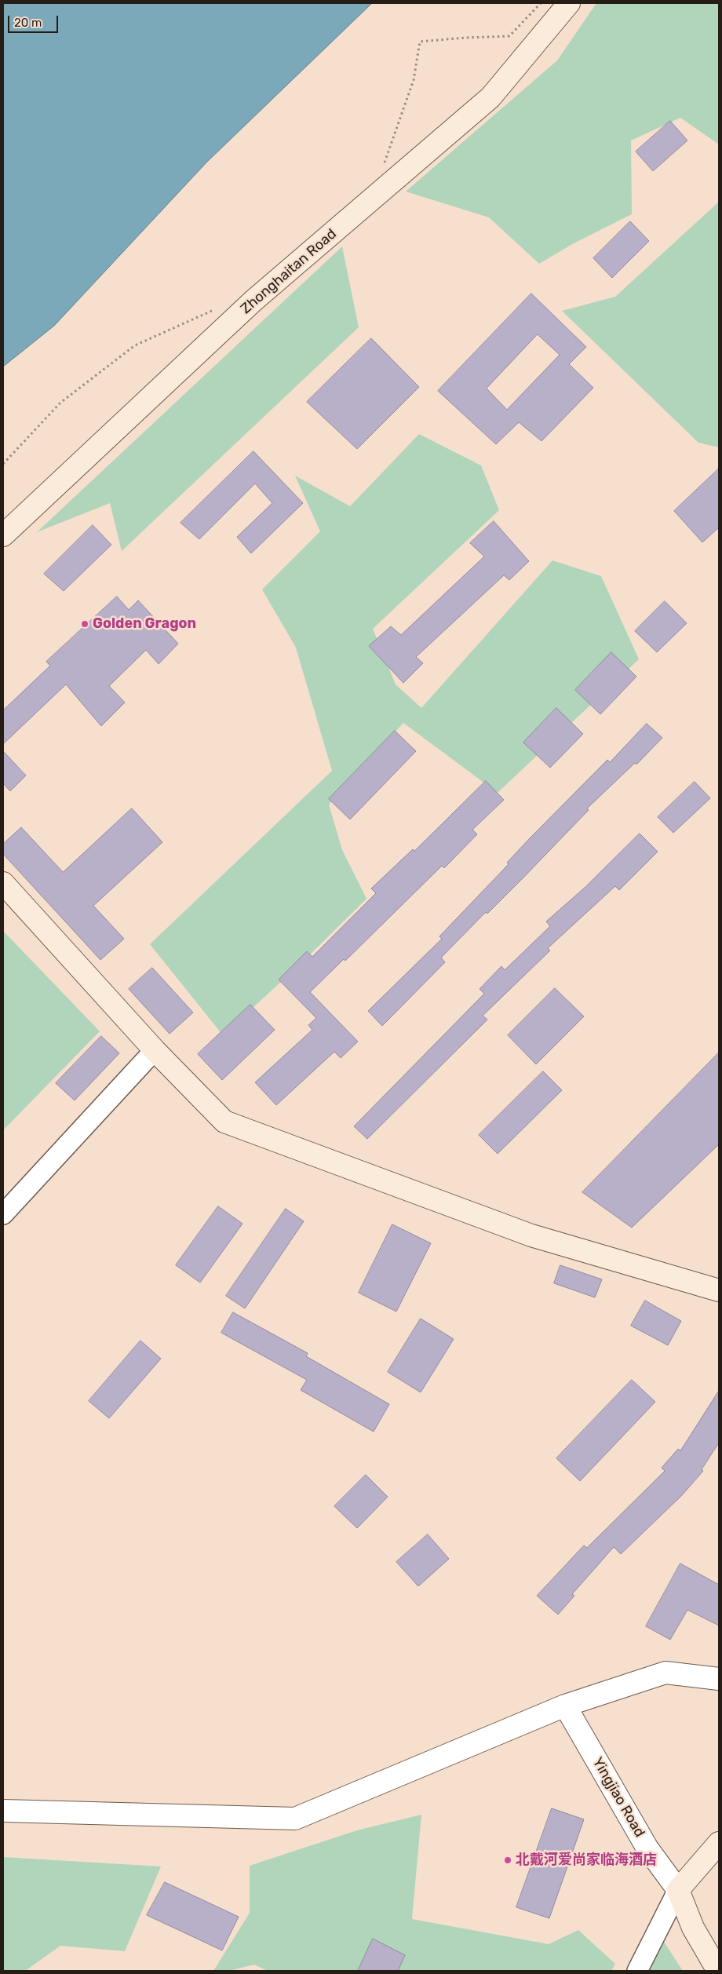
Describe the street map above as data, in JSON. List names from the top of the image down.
{
  "streets": {
    "main road": ["Zhonghaitan Road", "Yingjiao Road"]
  },
  "places": ["Golden Gragon", "北戴河爱尚家临海酒店"],
  "scale_bar": "20 m"
}
